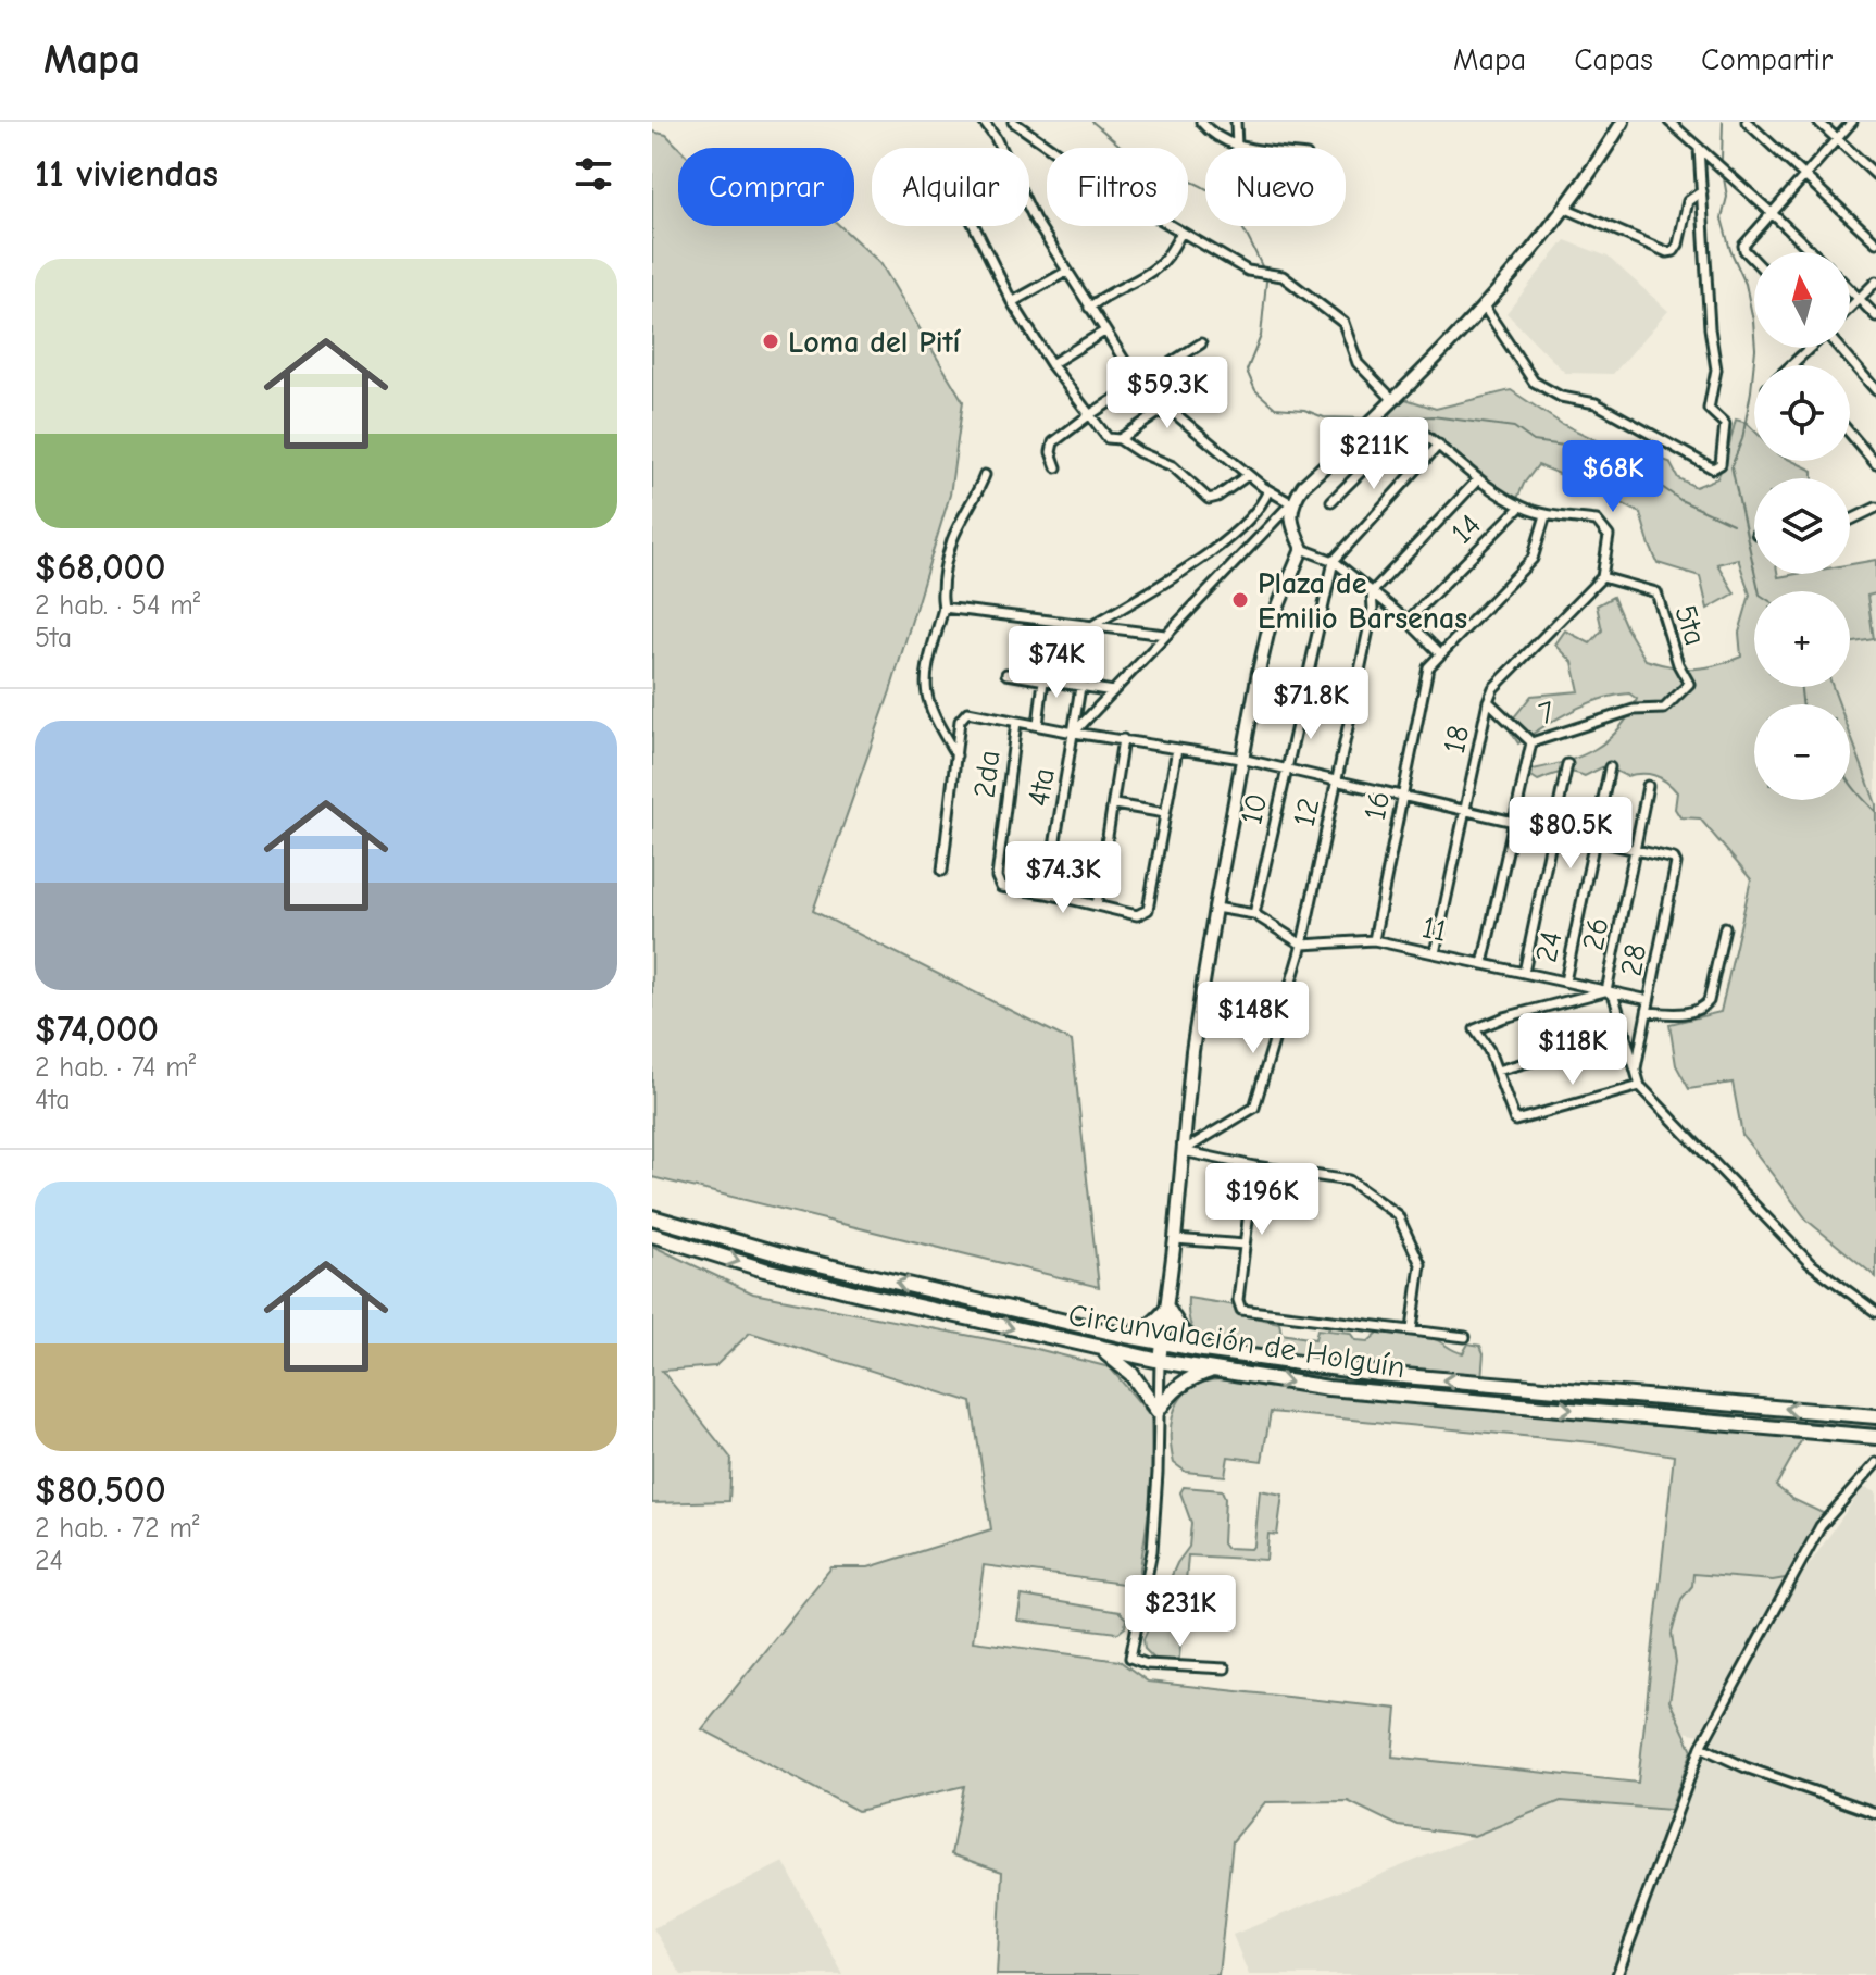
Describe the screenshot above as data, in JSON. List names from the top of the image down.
{
  "streets": {
    "highway": ["Circunvalación de Holguín"],
    "street": [
      "14",
      "5ta",
      "7",
      "18",
      "2da",
      "4ta",
      "16",
      "10",
      "12",
      "11",
      "26",
      "24",
      "28"
    ]
  },
  "crossings": [
    ["5ta", "7"],
    ["5ta", "18"],
    ["7", "18"],
    ["18", "11"],
    ["2da", "4ta"],
    ["16", "11"],
    ["12", "11"],
    ["11", "26"],
    ["11", "24"],
    ["11", "28"],
    ["26", "28"]
  ],
  "places": ["Loma del Pití", "Plaza de Emilio Barsenas"],
  "north": "top",
  "page": {
    "header": "Mapa",
    "nav": ["Mapa", "Capas", "Compartir"],
    "heading": "11 viviendas",
    "chip": [
      "Comprar",
      "Alquilar",
      "Filtros",
      "Nuevo"
    ],
    "list": [
      {
        "name": "$68,000",
        "note": "2 hab. · 54 m² · 5ta"
      },
      {
        "name": "$74,000",
        "note": "2 hab. · 74 m² · 4ta"
      },
      {
        "name": "$80,500",
        "note": "2 hab. · 72 m² · 24"
      }
    ],
    "map_buttons": ["+", "−"],
    "price": [
      "$59.3K",
      "$211K",
      "$68K",
      "$74K",
      "$71.8K",
      "$80.5K",
      "$74.3K",
      "$148K",
      "$118K",
      "$196K",
      "$231K"
    ]
  }
}
